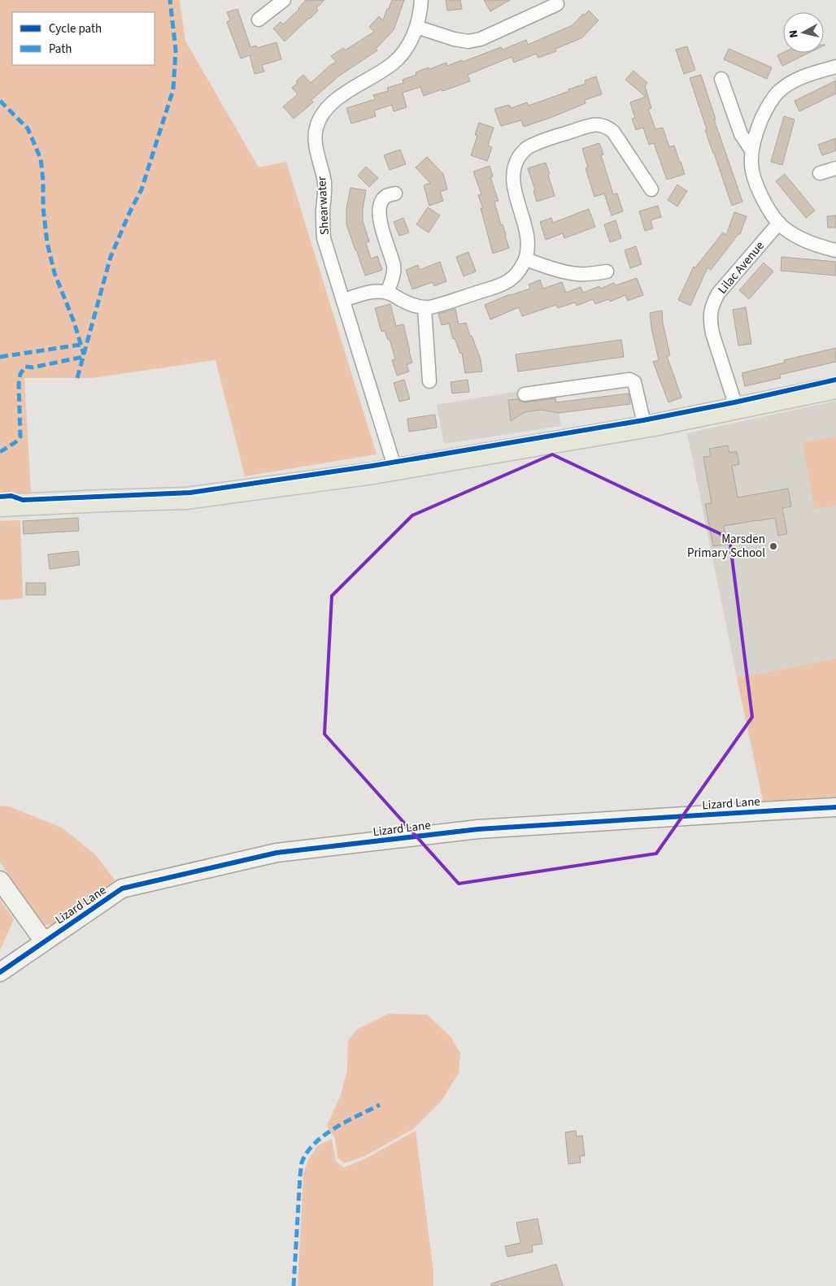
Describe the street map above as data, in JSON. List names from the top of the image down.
{
  "streets": {
    "street": ["Shearwater", "Lilac Avenue", "Lizard Lane"]
  },
  "places": ["Marsden Primary School"],
  "legend": ["Cycle path", "Path"],
  "north": "left"
}
